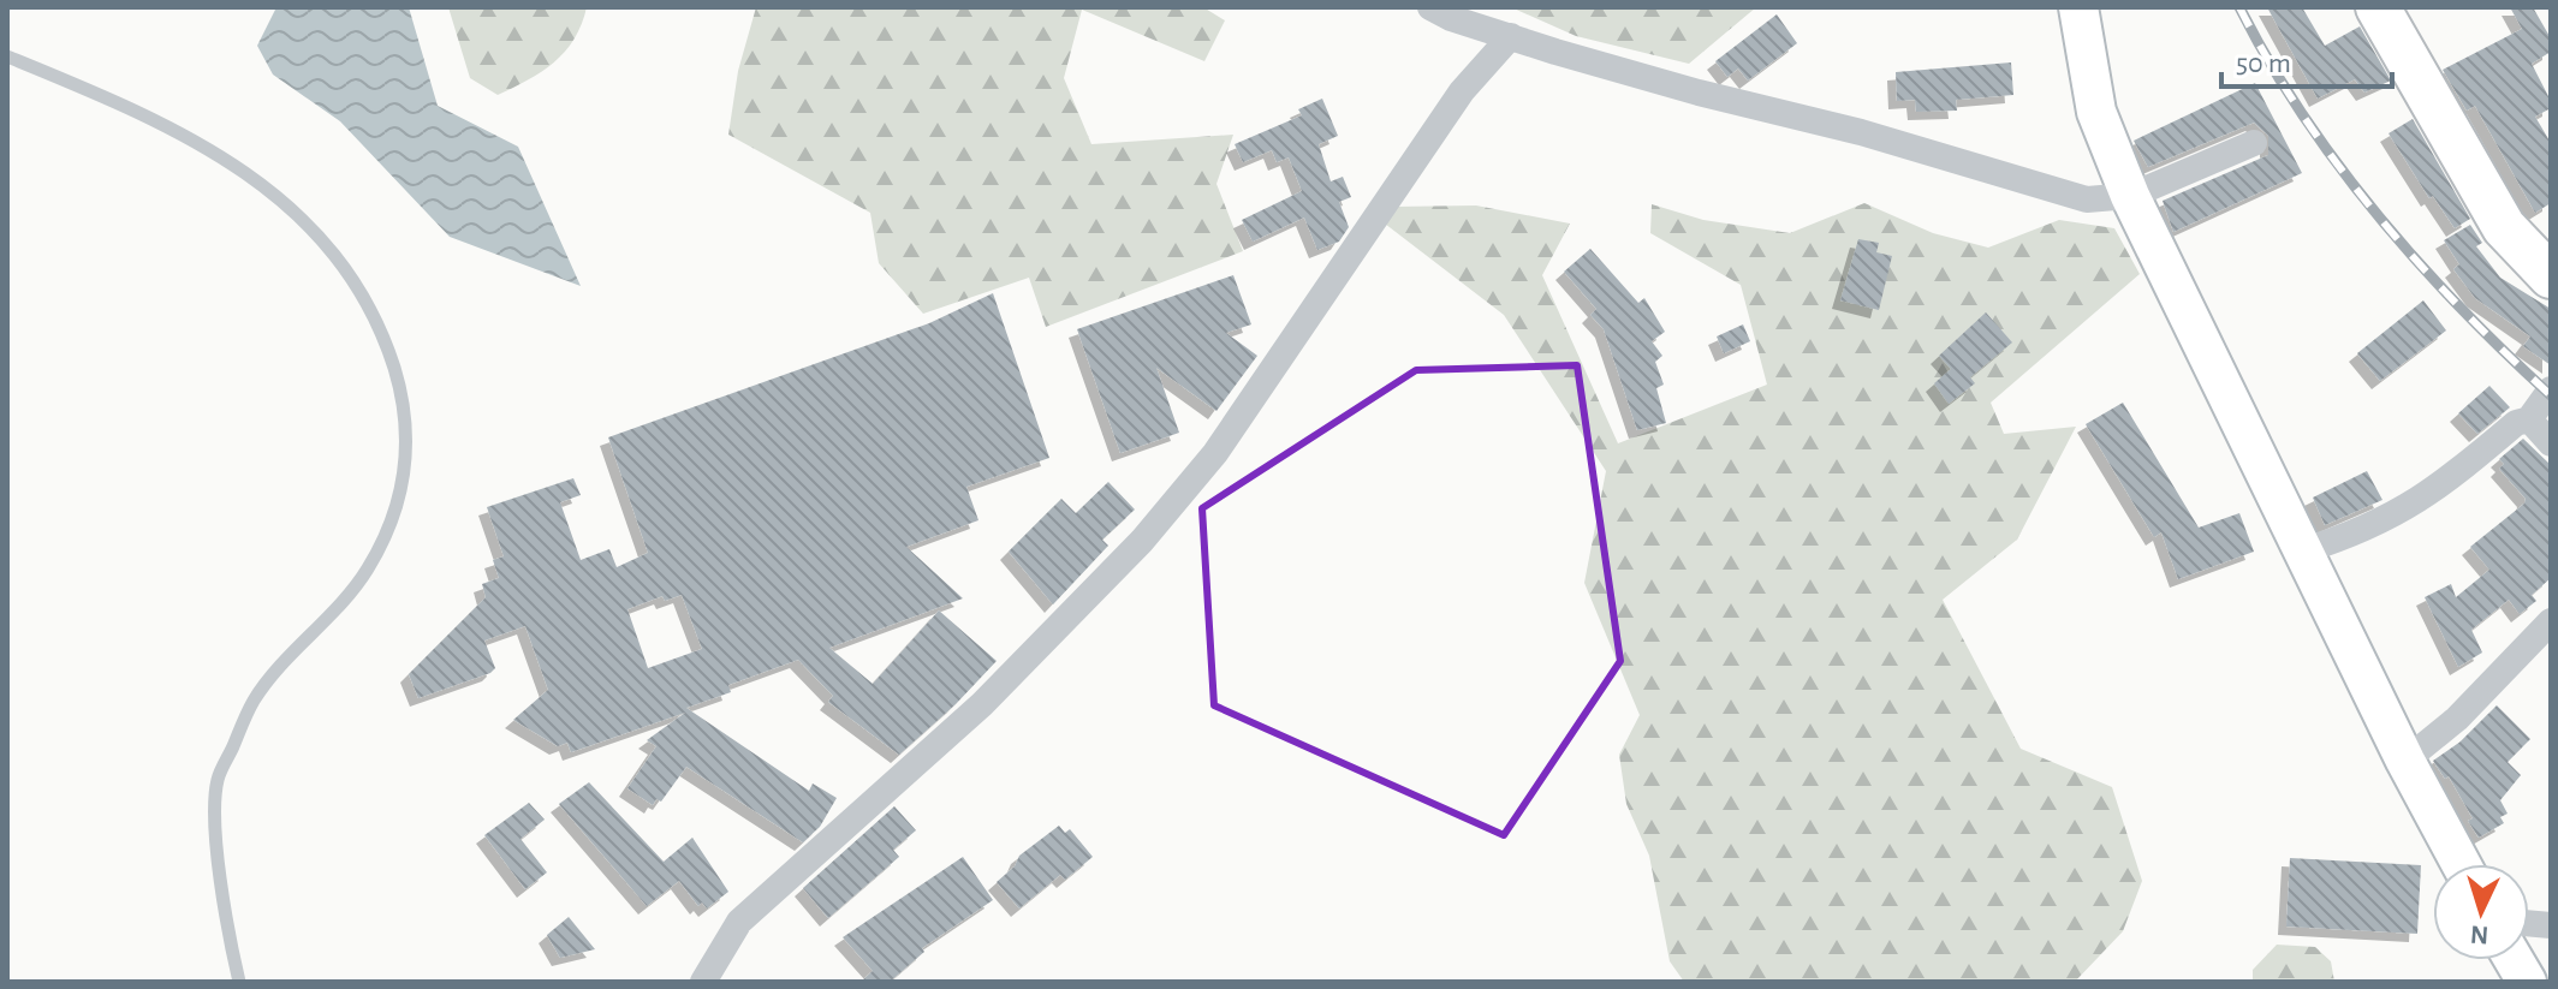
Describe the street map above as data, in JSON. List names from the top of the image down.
{
  "scale_bar": "50 m",
  "north": "bottom"
}
